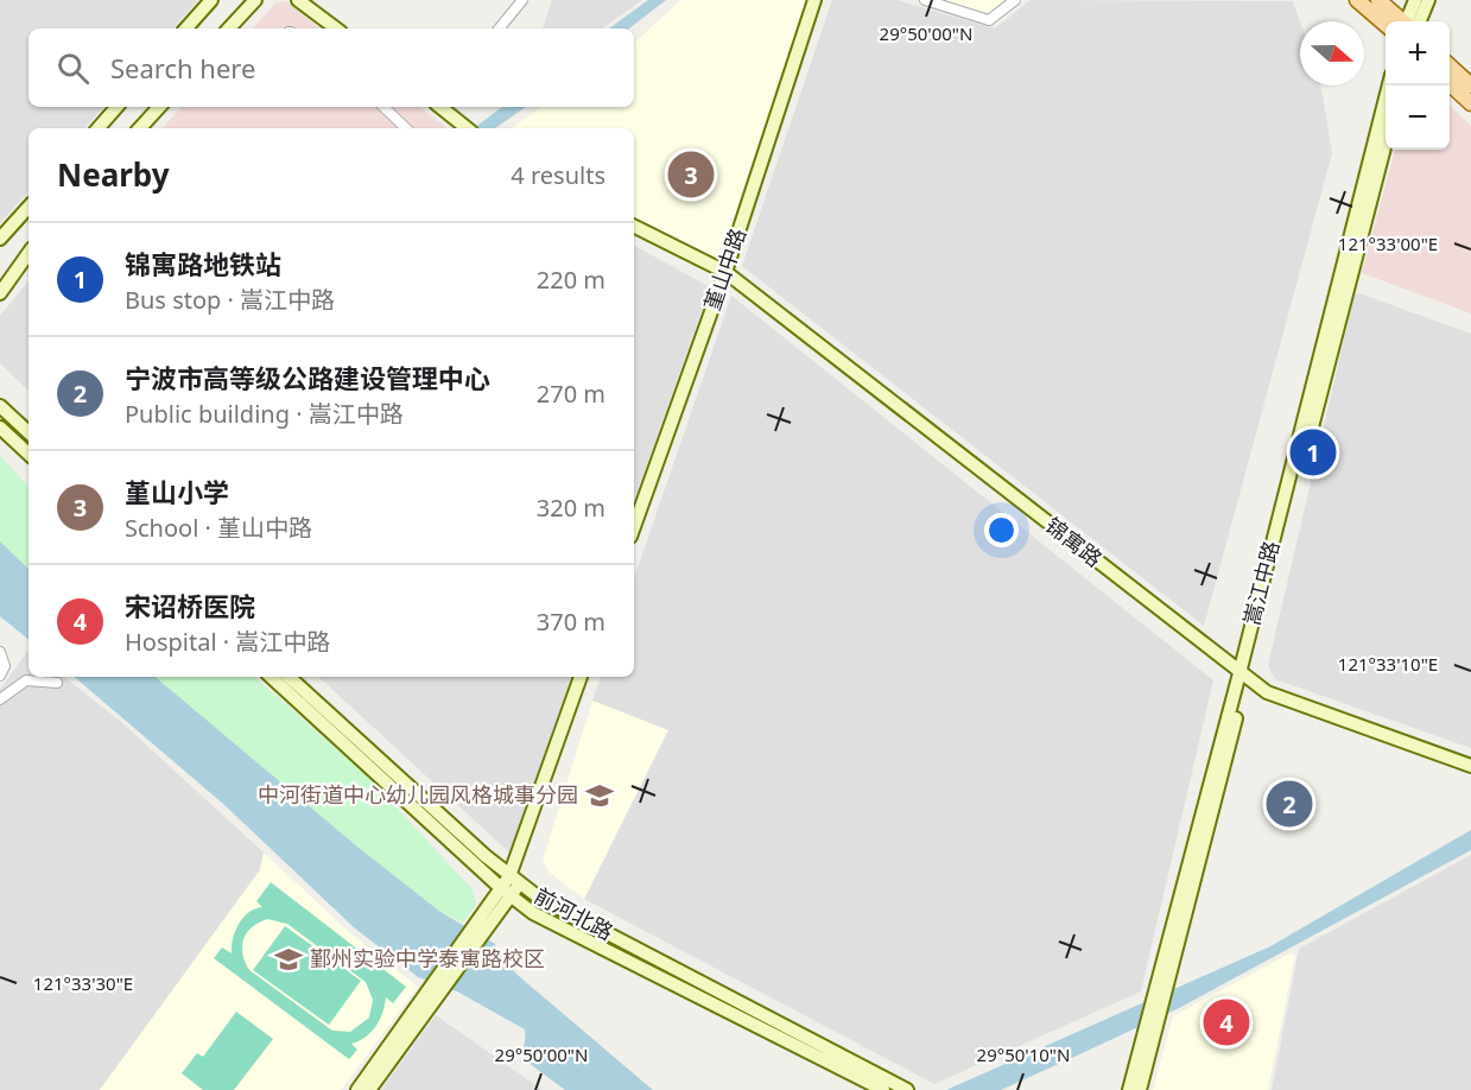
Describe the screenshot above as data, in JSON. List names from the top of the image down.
{
  "streets": {
    "main road": [
      "堇山中路",
      "锦寓路",
      "嵩江中路",
      "前河北路"
    ]
  },
  "crossings": [
    ["堇山中路", "锦寓路"],
    ["锦寓路", "嵩江中路"]
  ],
  "places": {
    "school or university": ["中河街道中心幼儿园风格城事分园", "鄞州实验中学泰寓路校区"]
  },
  "north": "right",
  "page": {
    "map_buttons": ["+", "−"],
    "search": "Search here",
    "heading": ["Nearby", "4 results"],
    "pins": [
      "3",
      "1",
      "2",
      "4"
    ],
    "list": [
      {
        "mark": "1",
        "name": "锦寓路地铁站",
        "note": "Bus stop · 嵩江中路",
        "value": "220 m"
      },
      {
        "mark": "2",
        "name": "宁波市高等级公路建设管理中心",
        "note": "Public building · 嵩江中路",
        "value": "270 m"
      },
      {
        "mark": "3",
        "name": "堇山小学",
        "note": "School · 堇山中路",
        "value": "320 m"
      },
      {
        "mark": "4",
        "name": "宋诏桥医院",
        "note": "Hospital · 嵩江中路",
        "value": "370 m"
      }
    ]
  },
  "coordinates": [
    "29°50'00\"N",
    "121°33'00\"E",
    "121°33'10\"E",
    "121°33'30\"E",
    "29°50'10\"N"
  ]
}
